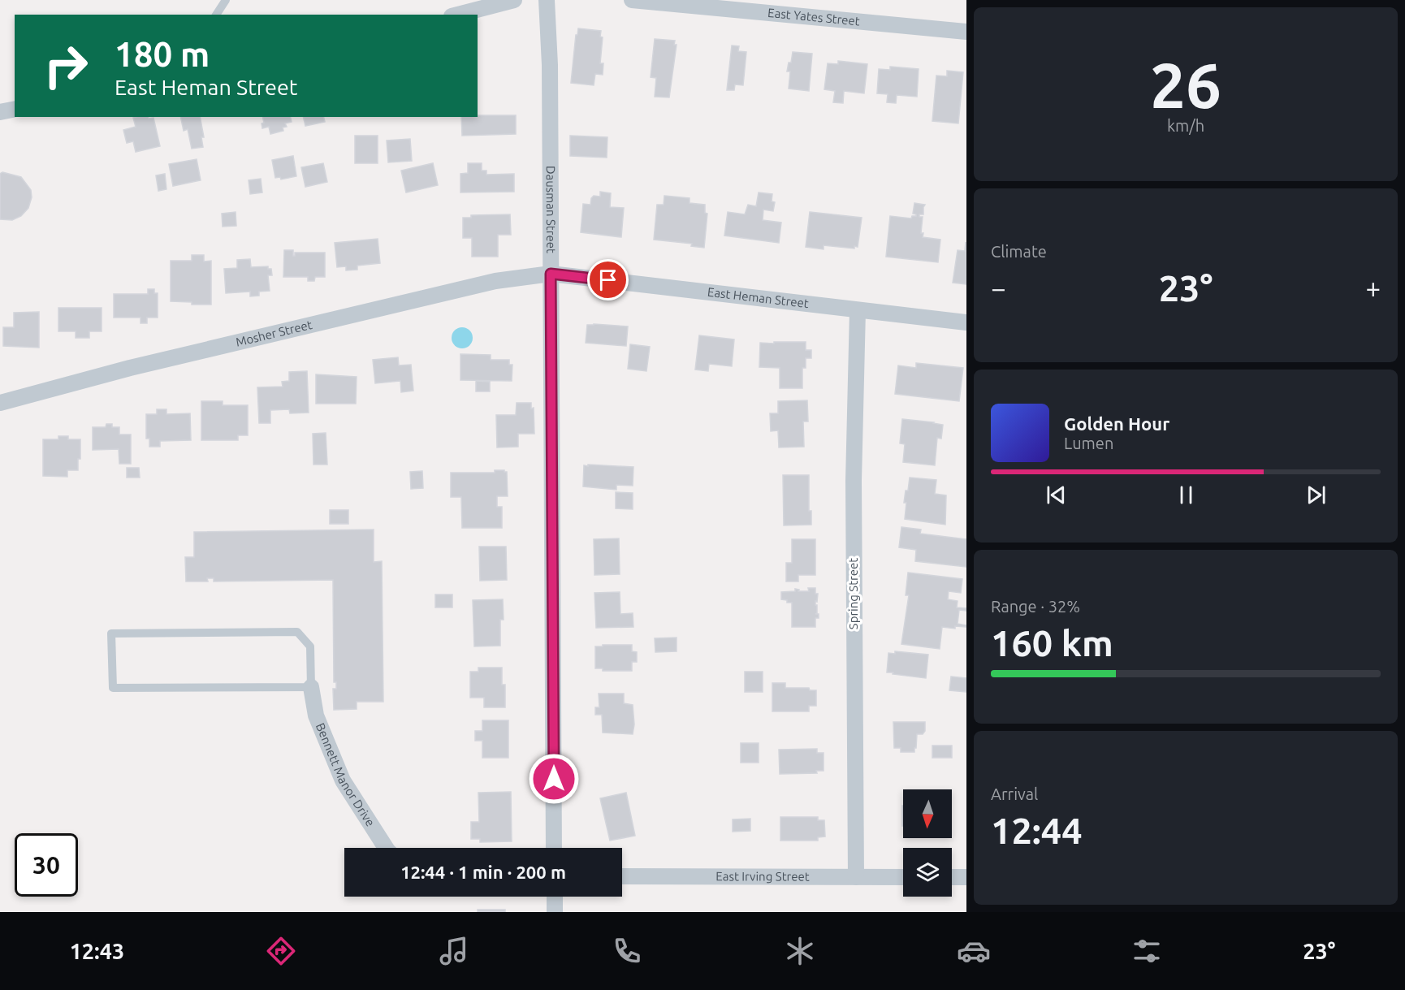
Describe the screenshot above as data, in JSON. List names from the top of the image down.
{
  "streets": {
    "street": [
      "East Yates Street",
      "Dausman Street",
      "East Heman Street",
      "Mosher Street",
      "Spring Street",
      "Bennett Manor Drive",
      "East Irving Street"
    ]
  },
  "crossings": [
    ["Dausman Street", "East Heman Street"],
    ["Dausman Street", "Mosher Street"],
    ["East Heman Street", "Mosher Street"],
    ["East Heman Street", "Spring Street"],
    ["Spring Street", "East Irving Street"]
  ],
  "north": "bottom",
  "page": {
    "tile": [
      ["26", "km/h"],
      "Climate",
      ["Range · 32%", "160 km"],
      ["Arrival", "12:44"]
    ],
    "turn": ["180 m", "East Heman Street"],
    "heat": ["−", "23°", "+"],
    "song": ["Golden Hour", "Lumen"],
    "limit": "30",
    "trip": "12:44 · 1 min · 200 m",
    "tabs": ["12:43", "23°"]
  }
}
